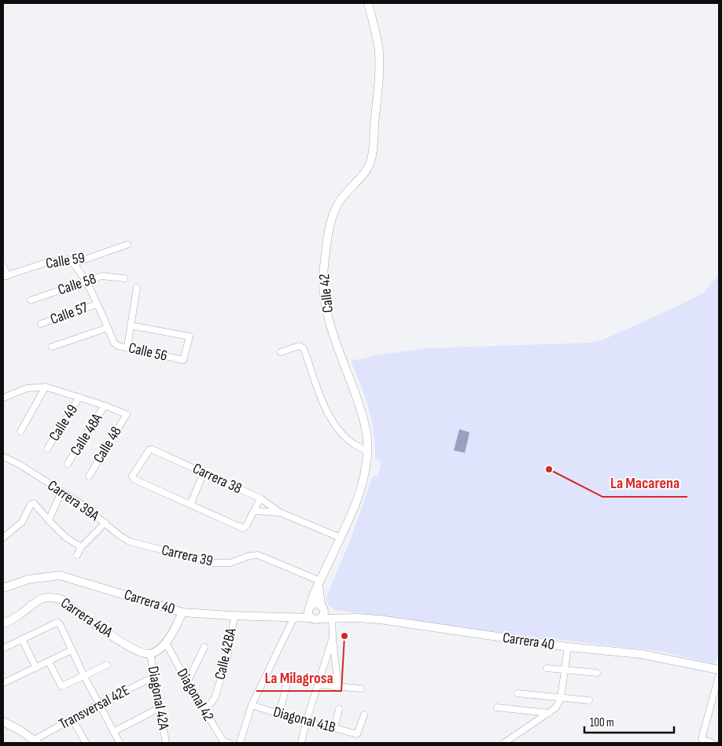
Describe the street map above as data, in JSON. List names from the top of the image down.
{
  "streets": {
    "main road": ["Calle 42", "Carrera 40", "Carrera 40A"],
    "street": [
      "Calle 59",
      "Calle 58",
      "Calle 57",
      "Calle 56",
      "Calle 49",
      "Calle 48A",
      "Calle 48",
      "Carrera 38",
      "Carrera 39A",
      "Carrera 39",
      "Calle 42BA",
      "Diagonal 42",
      "Diagonal 42A",
      "Transversal 42E",
      "Diagonal 41B"
    ]
  },
  "crossings": [
    ["Calle 42", "Carrera 38"],
    ["Calle 42", "Carrera 39"],
    ["Calle 42", "Carrera 40"],
    ["Calle 48A", "Calle 48"],
    ["Carrera 39A", "Carrera 39"],
    ["Carrera 40", "Calle 42BA"],
    ["Carrera 40A", "Diagonal 42A"],
    ["Calle 42BA", "Diagonal 42"],
    ["Diagonal 42A", "Transversal 42E"]
  ],
  "places": ["La Macarena", "La Milagrosa"],
  "scale_bar": "100 m"
}
